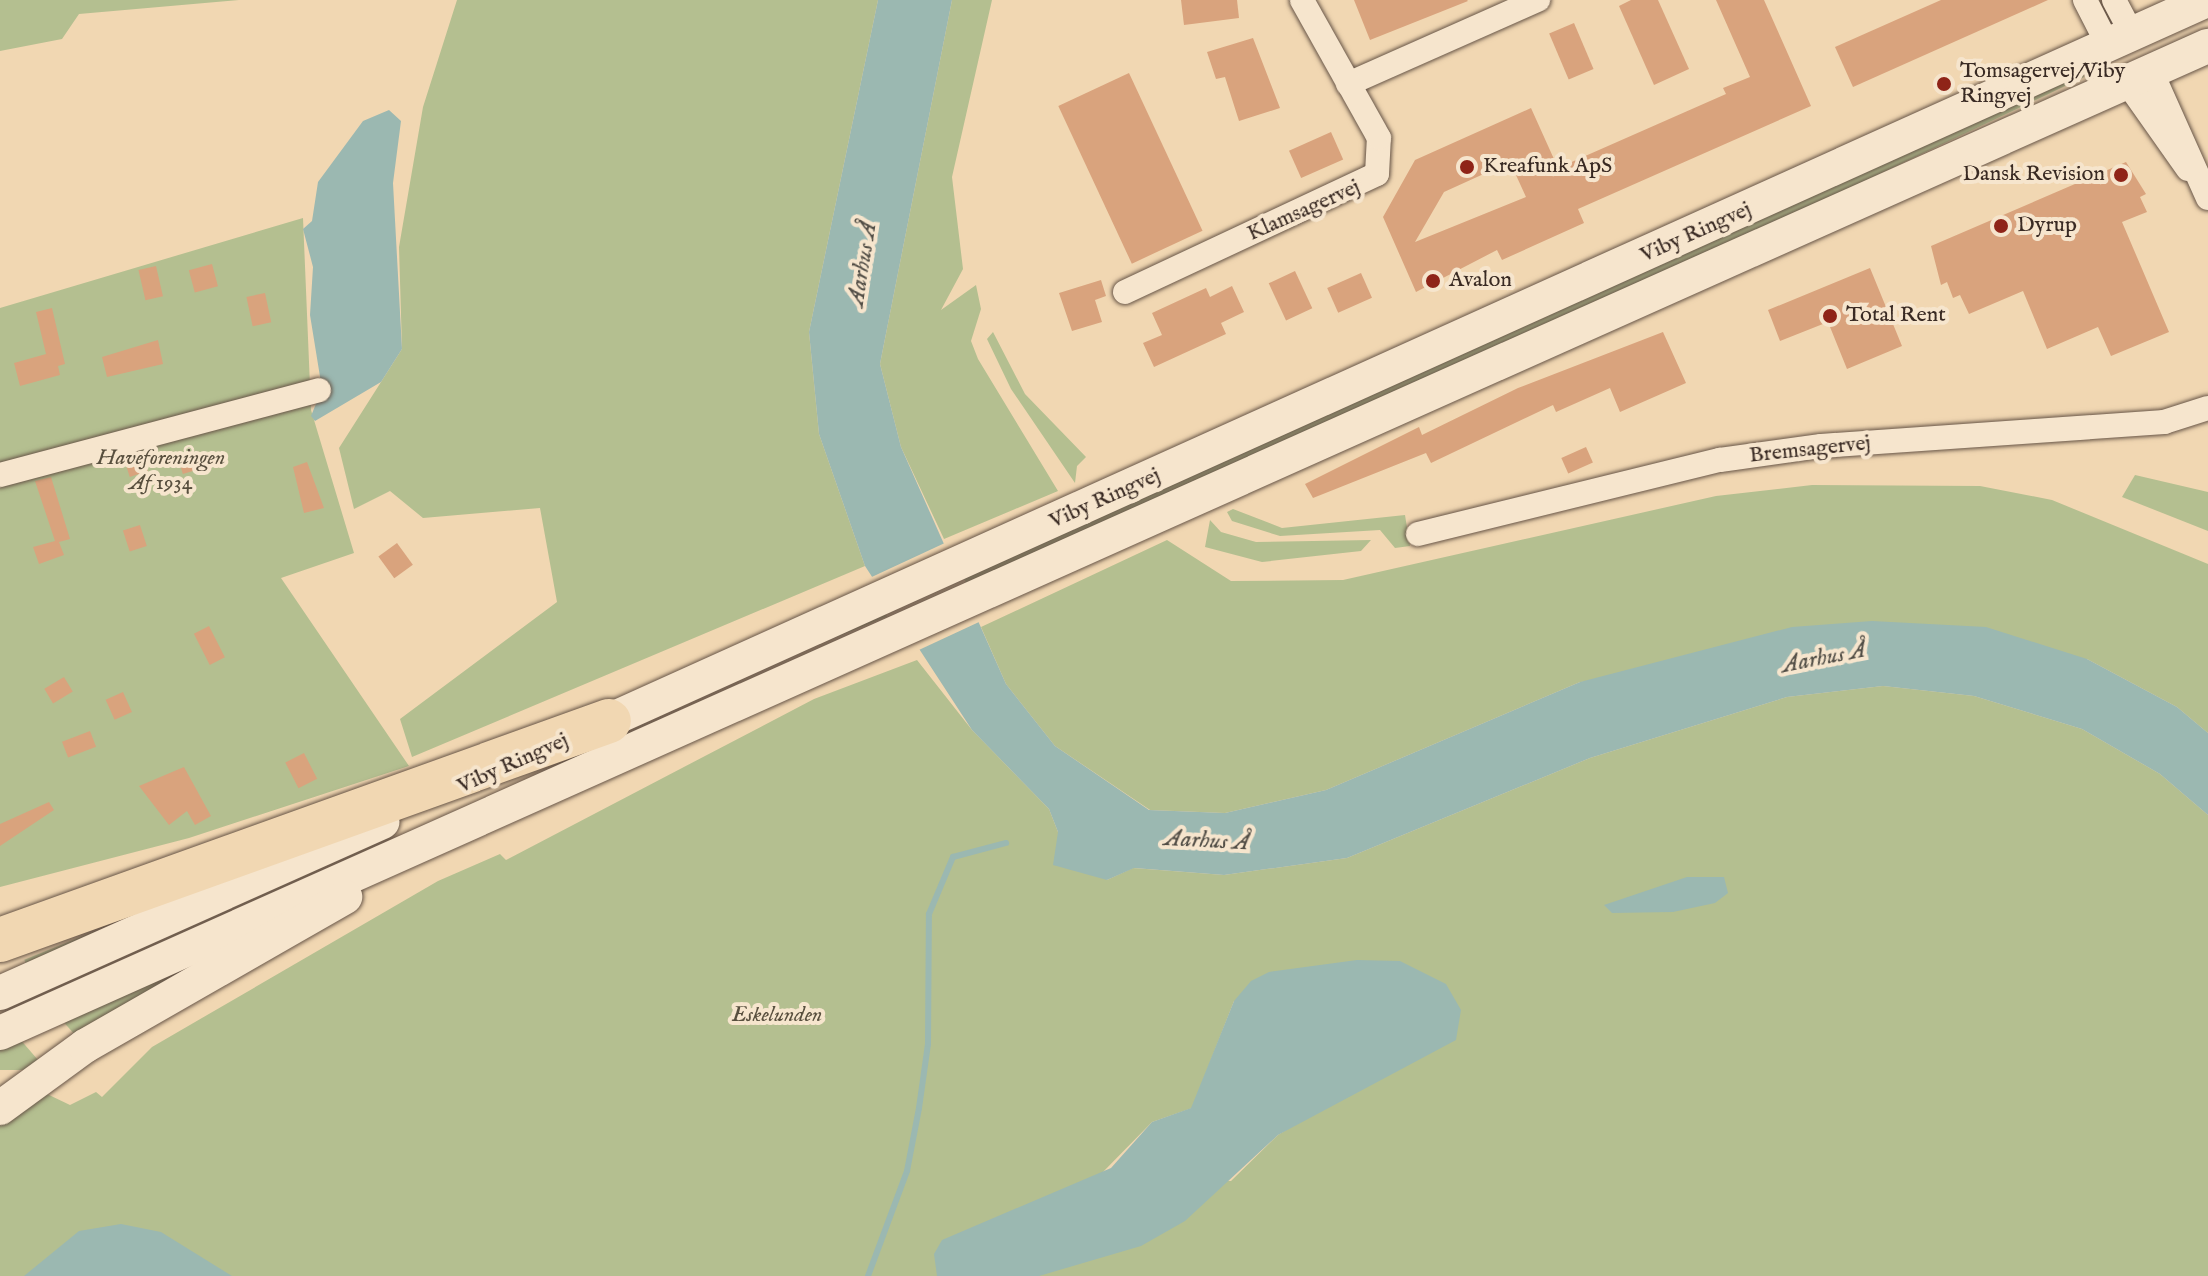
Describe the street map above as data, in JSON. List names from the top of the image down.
{
  "streets": {
    "main road": ["Viby Ringvej"],
    "street": ["Klamsagervej", "Bremsagervej"]
  },
  "water": ["Aarhus Å"],
  "parks": ["Haveforeningen Af 1934", "Eskelunden"],
  "places": [
    "Tomsagervej/Viby Ringvej",
    "Kreafunk ApS",
    "Dansk Revision",
    "Dyrup",
    "Avalon",
    "Total Rent"
  ]
}
